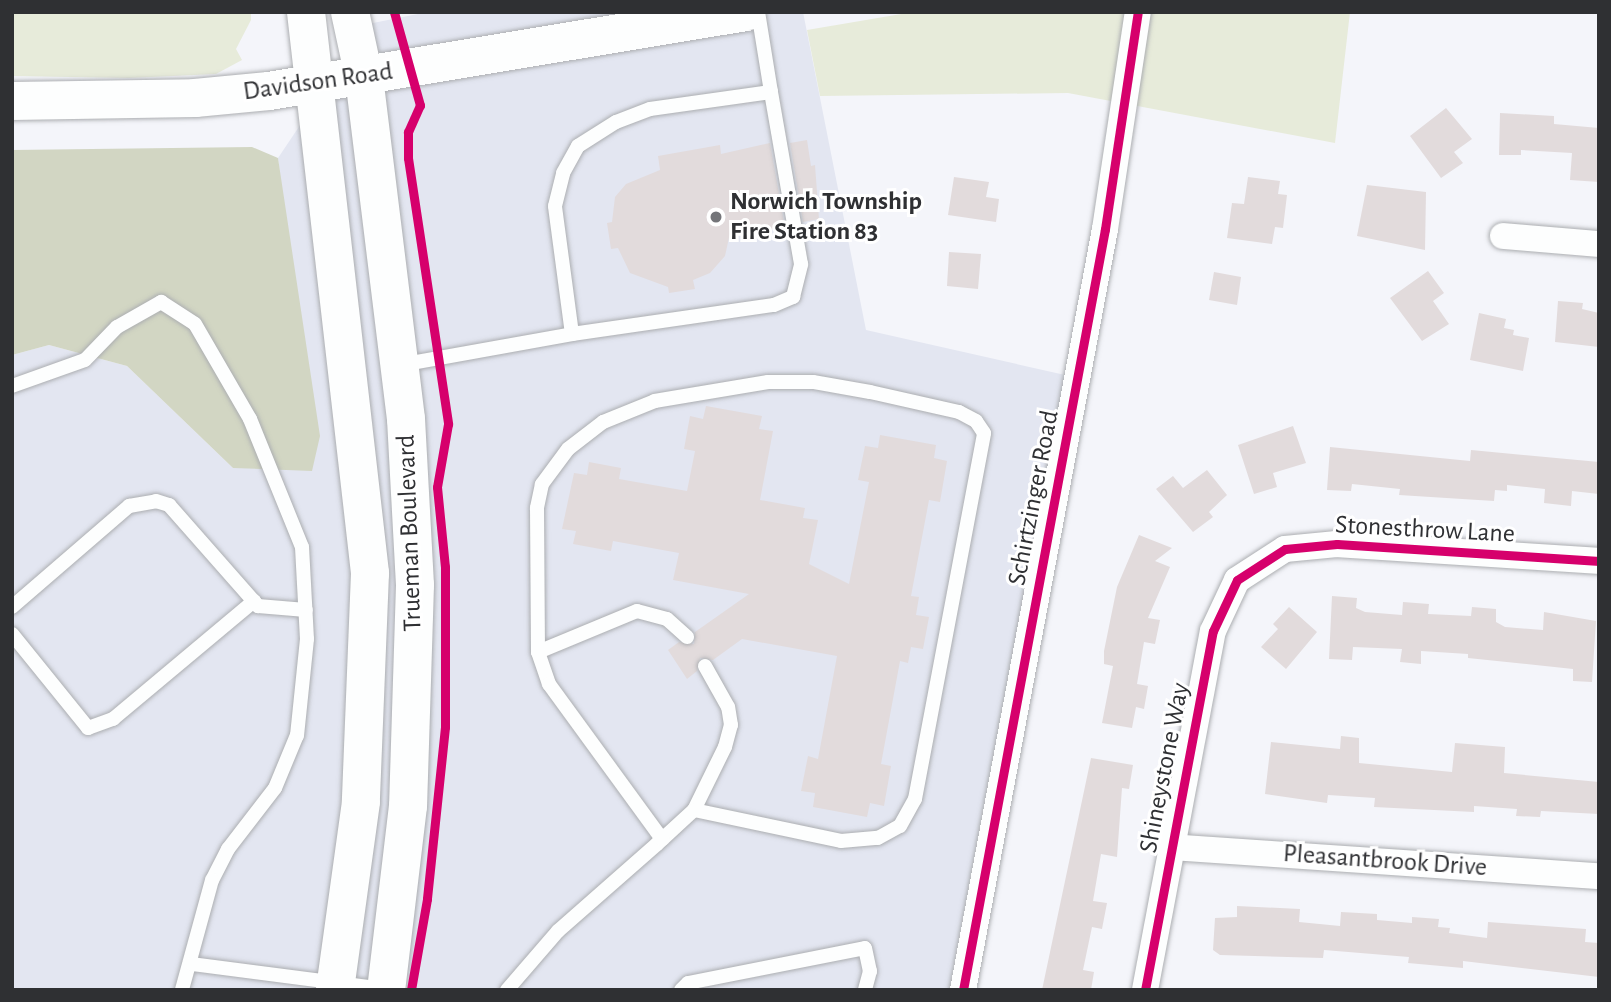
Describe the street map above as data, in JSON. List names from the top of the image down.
{
  "streets": {
    "main road": ["Davidson Road", "Trueman Boulevard"],
    "street": [
      "Schirtzinger Road",
      "Stonesthrow Lane",
      "Shineystone Way",
      "Pleasantbrook Drive"
    ]
  },
  "crossings": [
    ["Davidson Road", "Trueman Boulevard"],
    ["Stonesthrow Lane", "Shineystone Way"],
    ["Shineystone Way", "Pleasantbrook Drive"]
  ],
  "places": ["Norwich Township Fire Station 83"]
}
